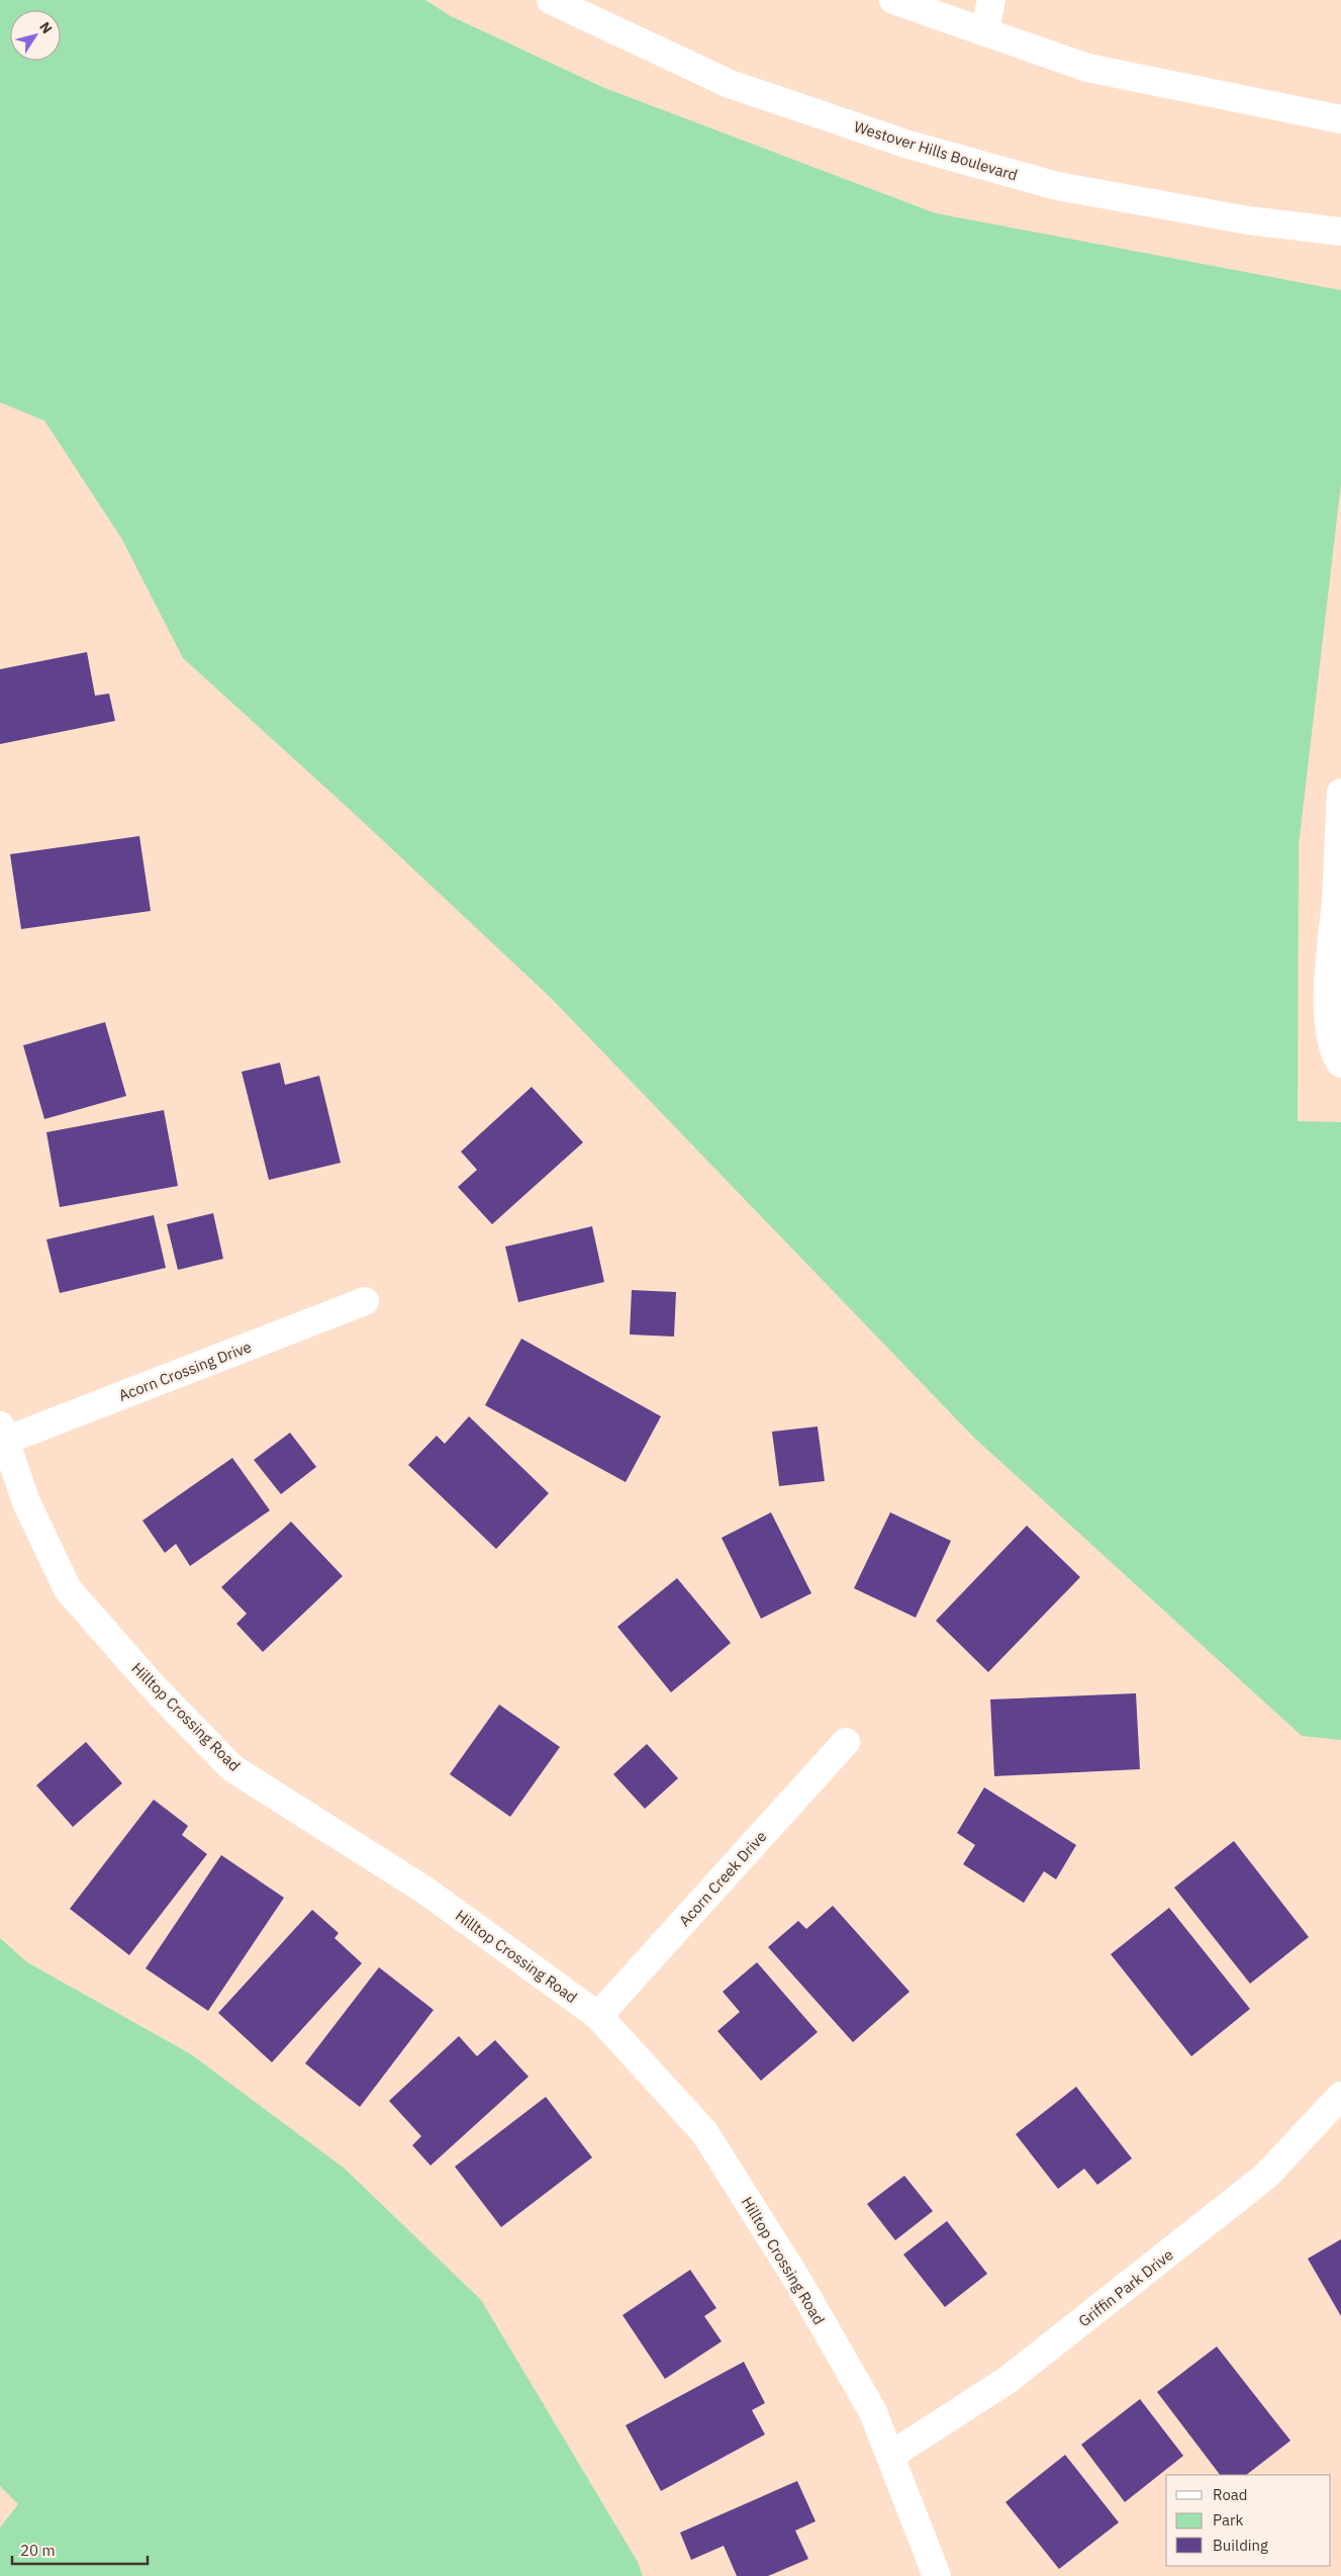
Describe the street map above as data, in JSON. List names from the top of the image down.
{
  "streets": {
    "street": [
      "Westover Hills Boulevard",
      "Acorn Crossing Drive",
      "Hilltop Crossing Road",
      "Acorn Creek Drive",
      "Griffin Park Drive"
    ]
  },
  "crossings": [
    ["Acorn Crossing Drive", "Hilltop Crossing Road"],
    ["Hilltop Crossing Road", "Acorn Creek Drive"],
    ["Hilltop Crossing Road", "Griffin Park Drive"]
  ],
  "legend": ["Road", "Park", "Building"],
  "scale_bar": "20 m",
  "north": "top right"
}
